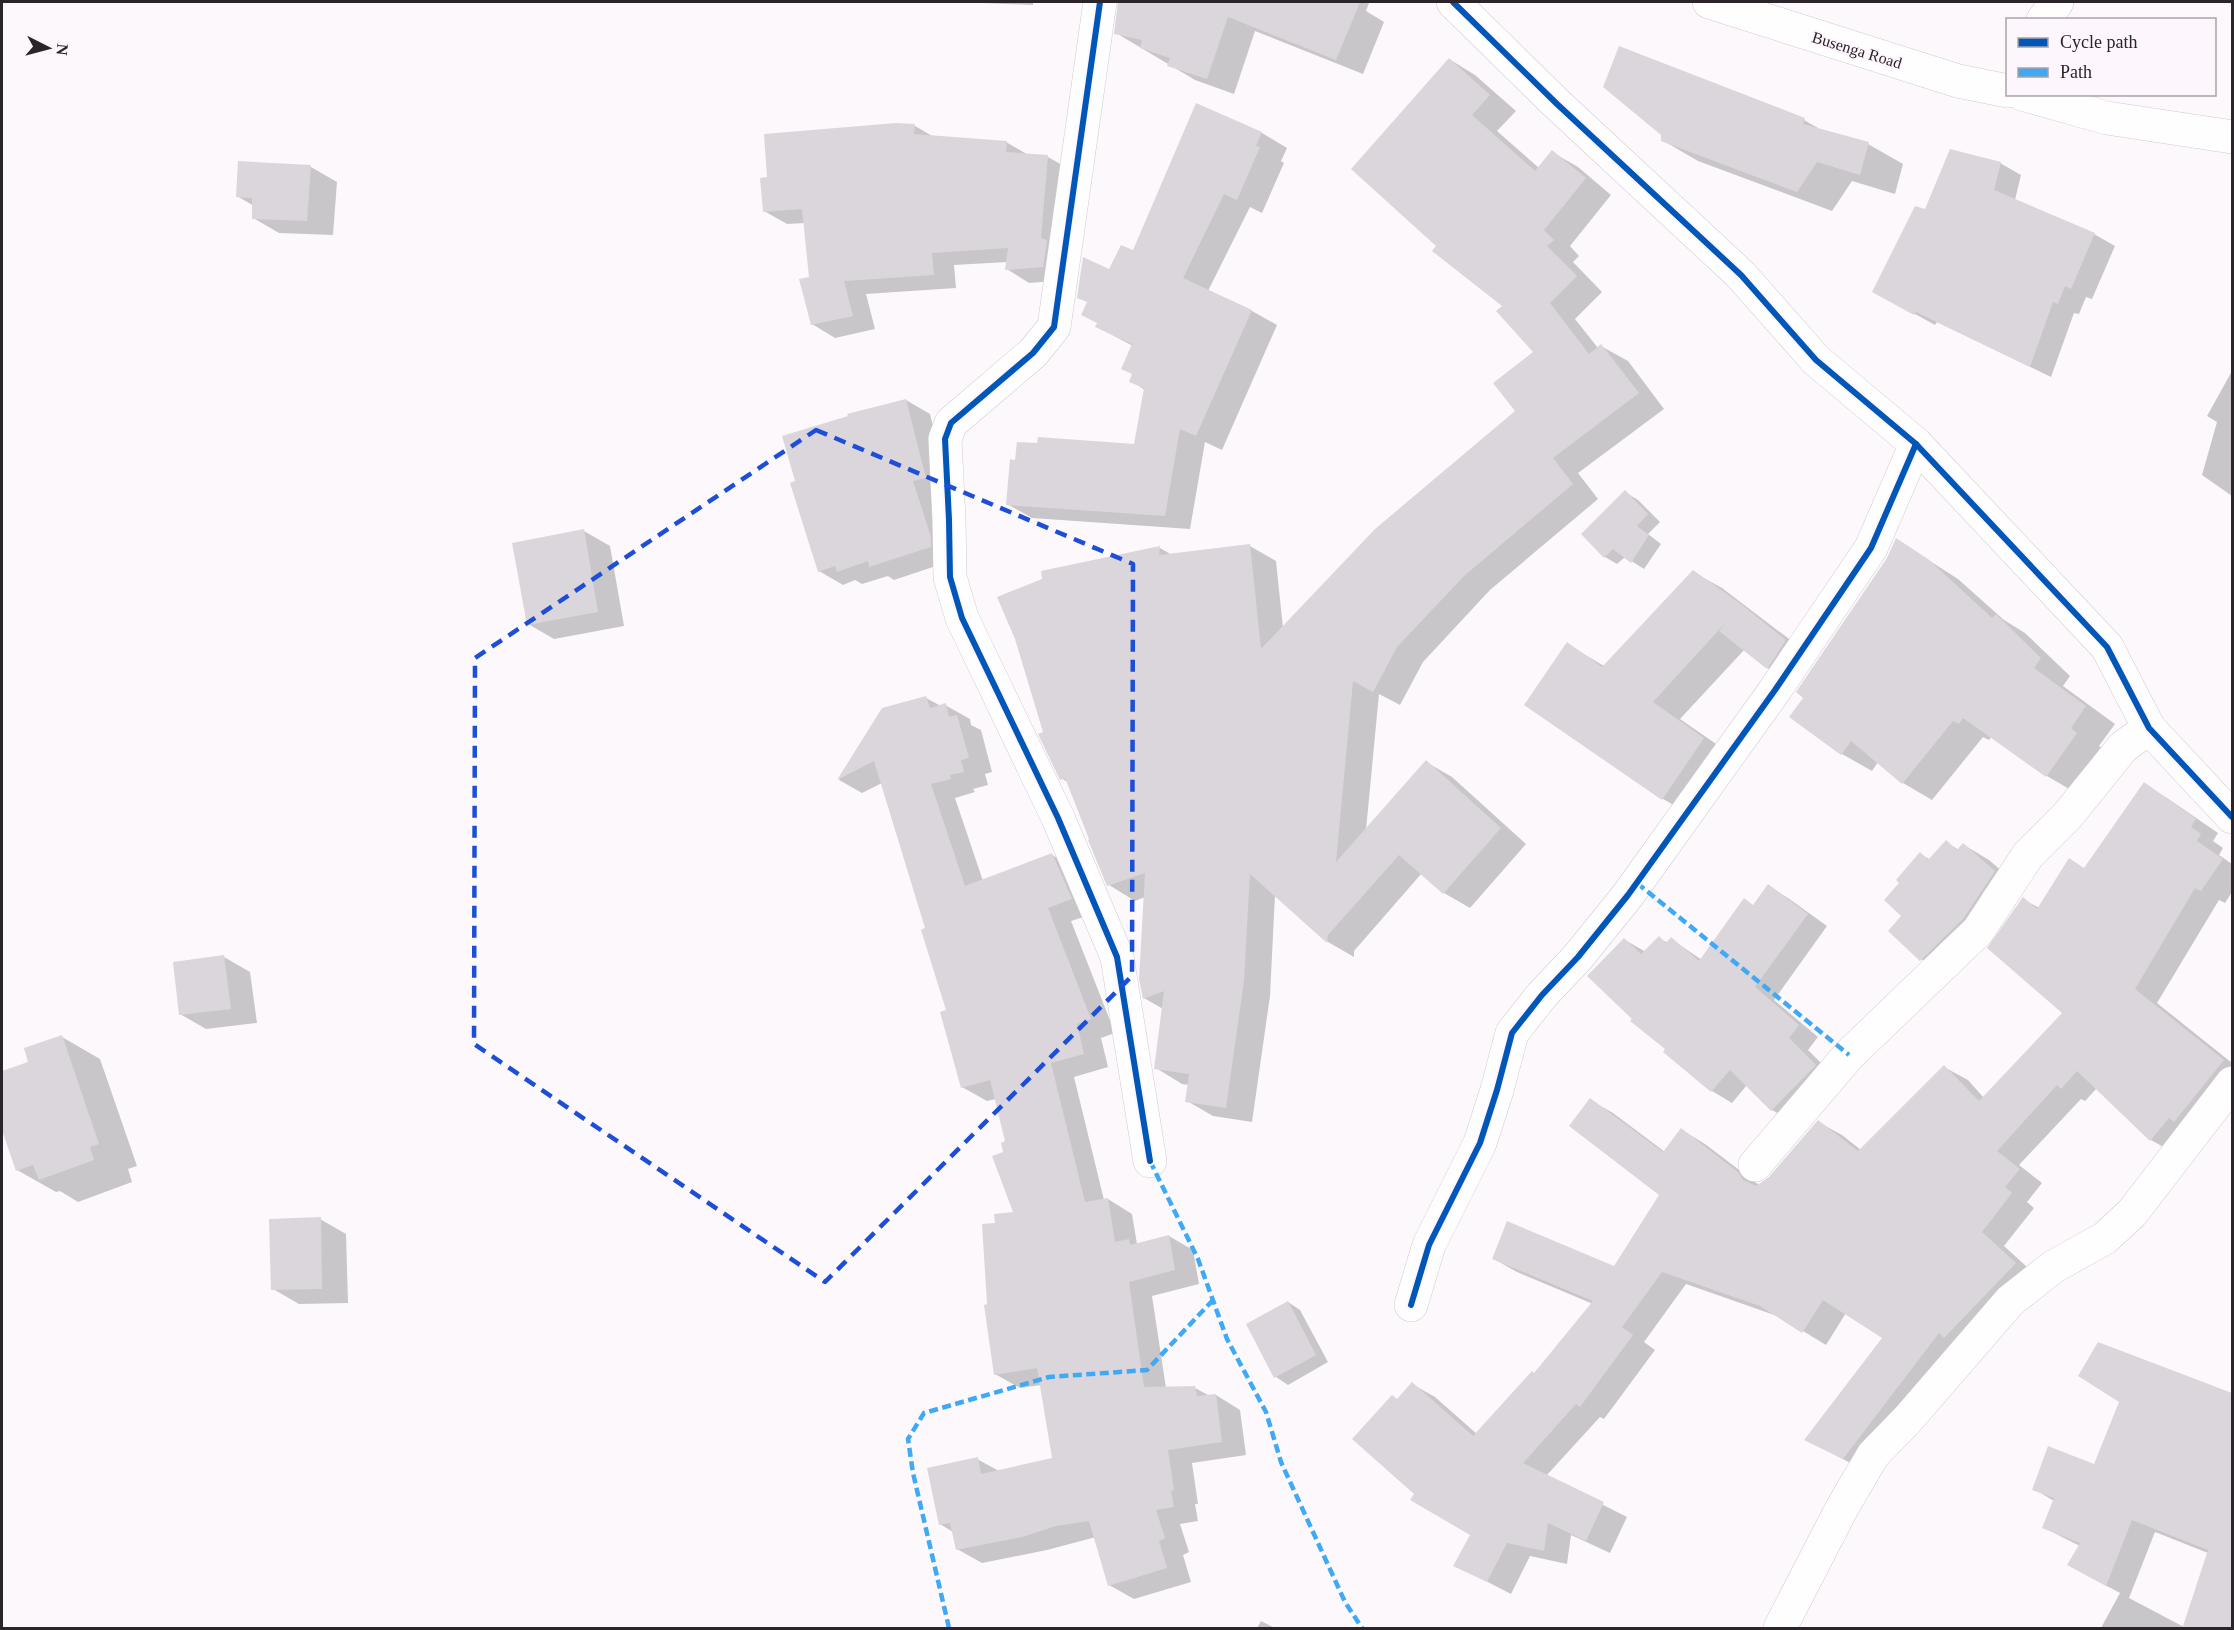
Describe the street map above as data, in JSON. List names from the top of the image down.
{
  "streets": {
    "street": ["Busenga Road"]
  },
  "legend": ["Cycle path", "Path"],
  "north": "right"
}
